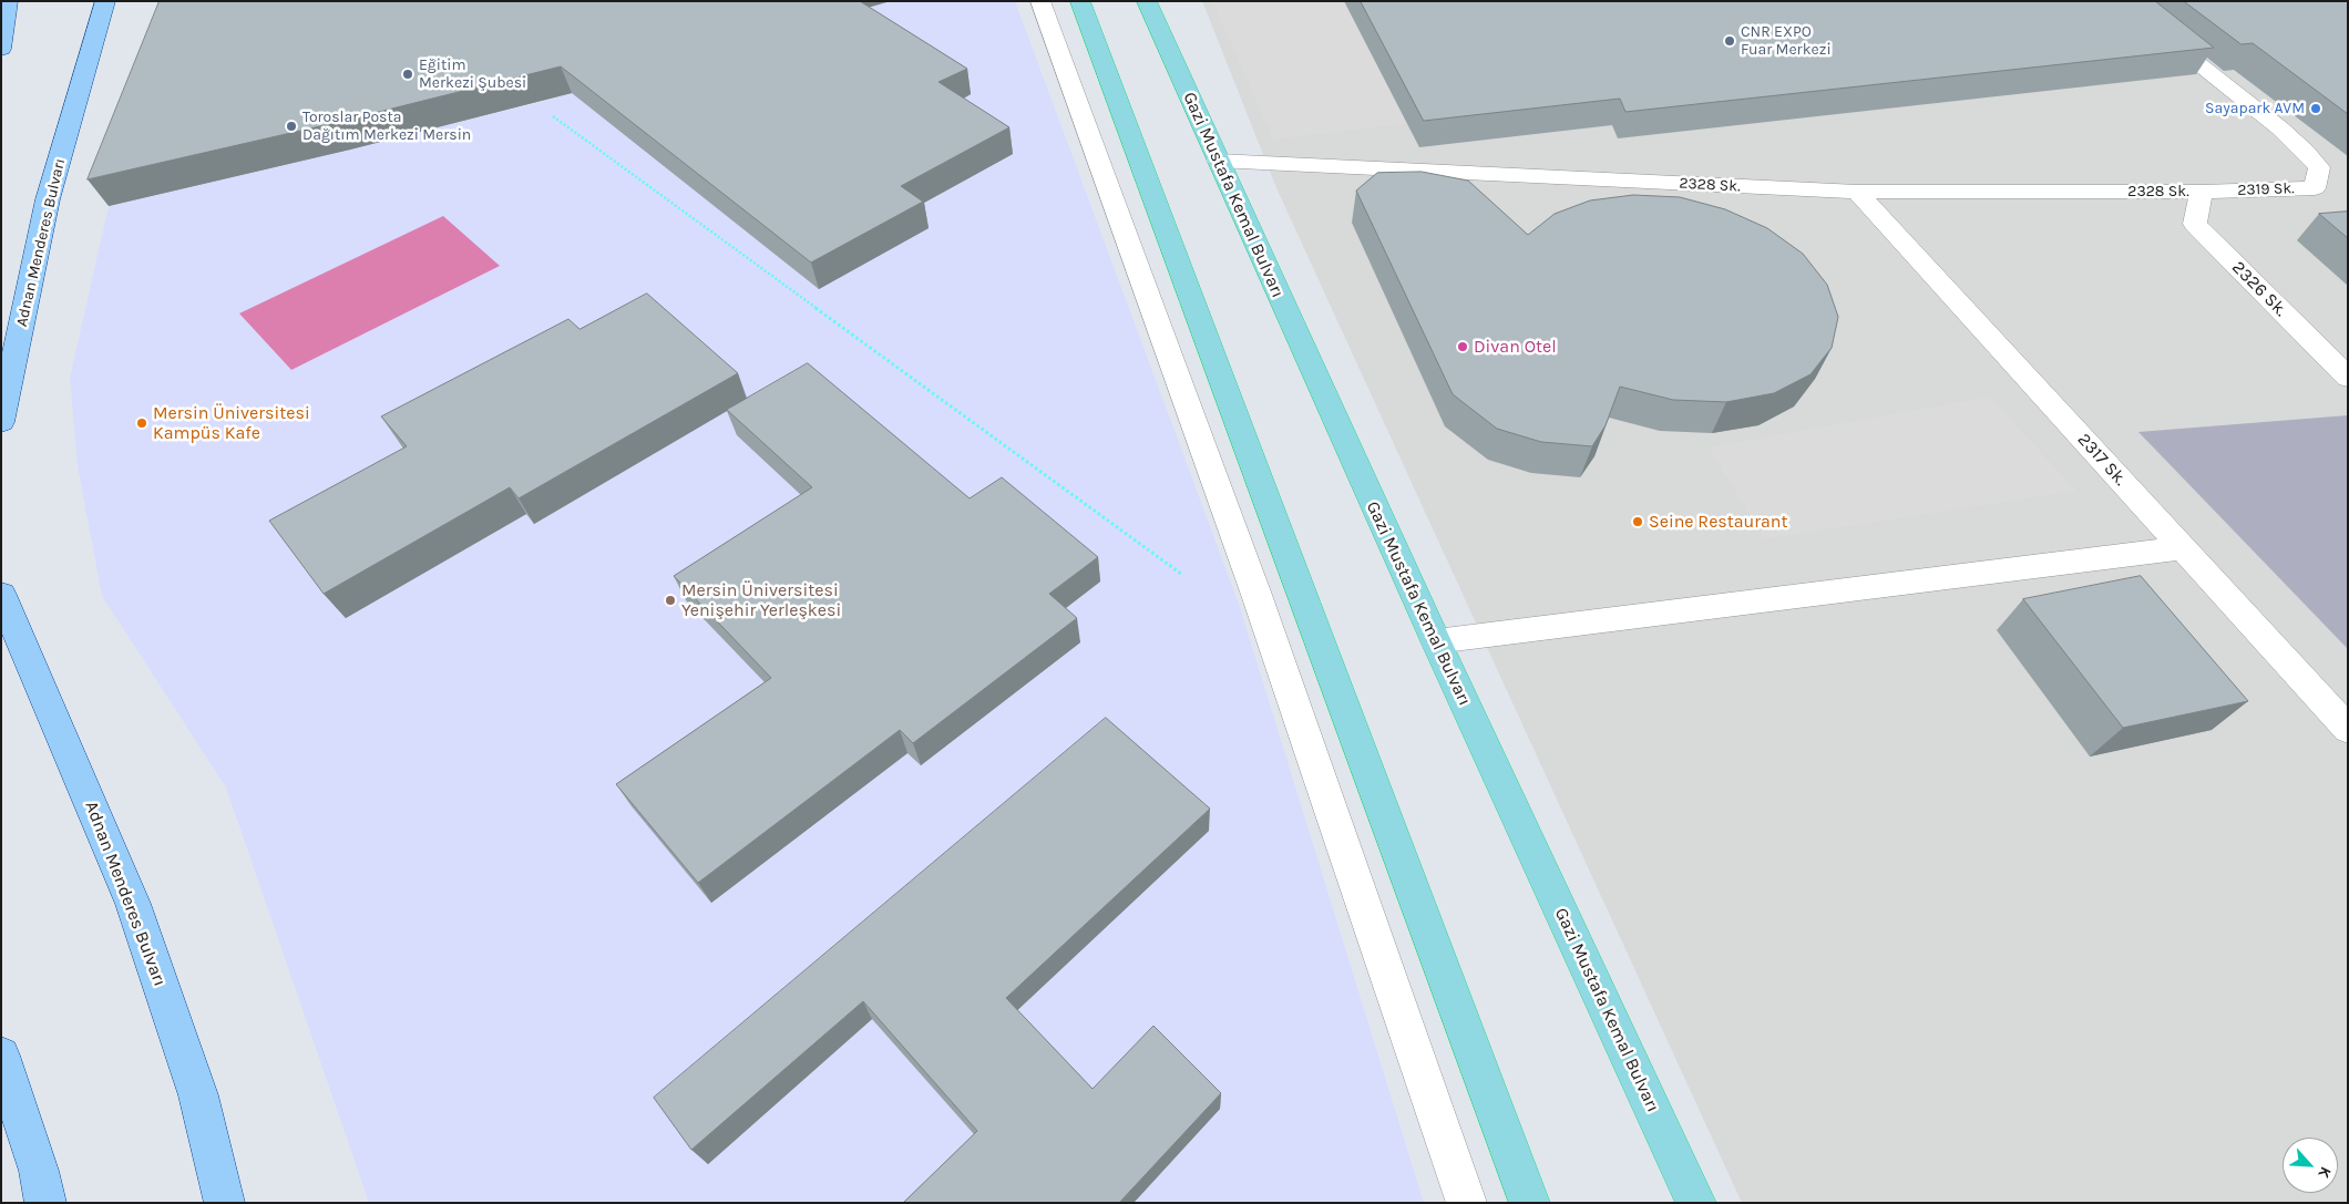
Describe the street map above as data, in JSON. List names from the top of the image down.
{
  "streets": {
    "highway": ["Gazi Mustafa Kemal Bulvarı"],
    "main road": ["Adnan Menderes Bulvarı"],
    "street": [
      "2328 Sk.",
      "2319 Sk.",
      "2326 Sk.",
      "2317 Sk."
    ]
  },
  "crossings": [
    ["2328 Sk.", "2319 Sk."],
    ["2328 Sk.", "Gazi Mustafa Kemal Bulvarı"],
    ["2328 Sk.", "2326 Sk."],
    ["2328 Sk.", "2317 Sk."],
    ["2319 Sk.", "2326 Sk."]
  ],
  "places": [
    "CNR EXPO Fuar Merkezi",
    "Eğitim Merkezi Şubesi",
    "Sayapark AVM",
    "Toroslar Posta Dağıtım Merkezi Mersin",
    "Divan Otel",
    "Mersin Üniversitesi Kampüs Kafe",
    "Seine Restaurant",
    "Mersin Üniversitesi Yenişehir Yerleşkesi"
  ],
  "north": "bottom right"
}
